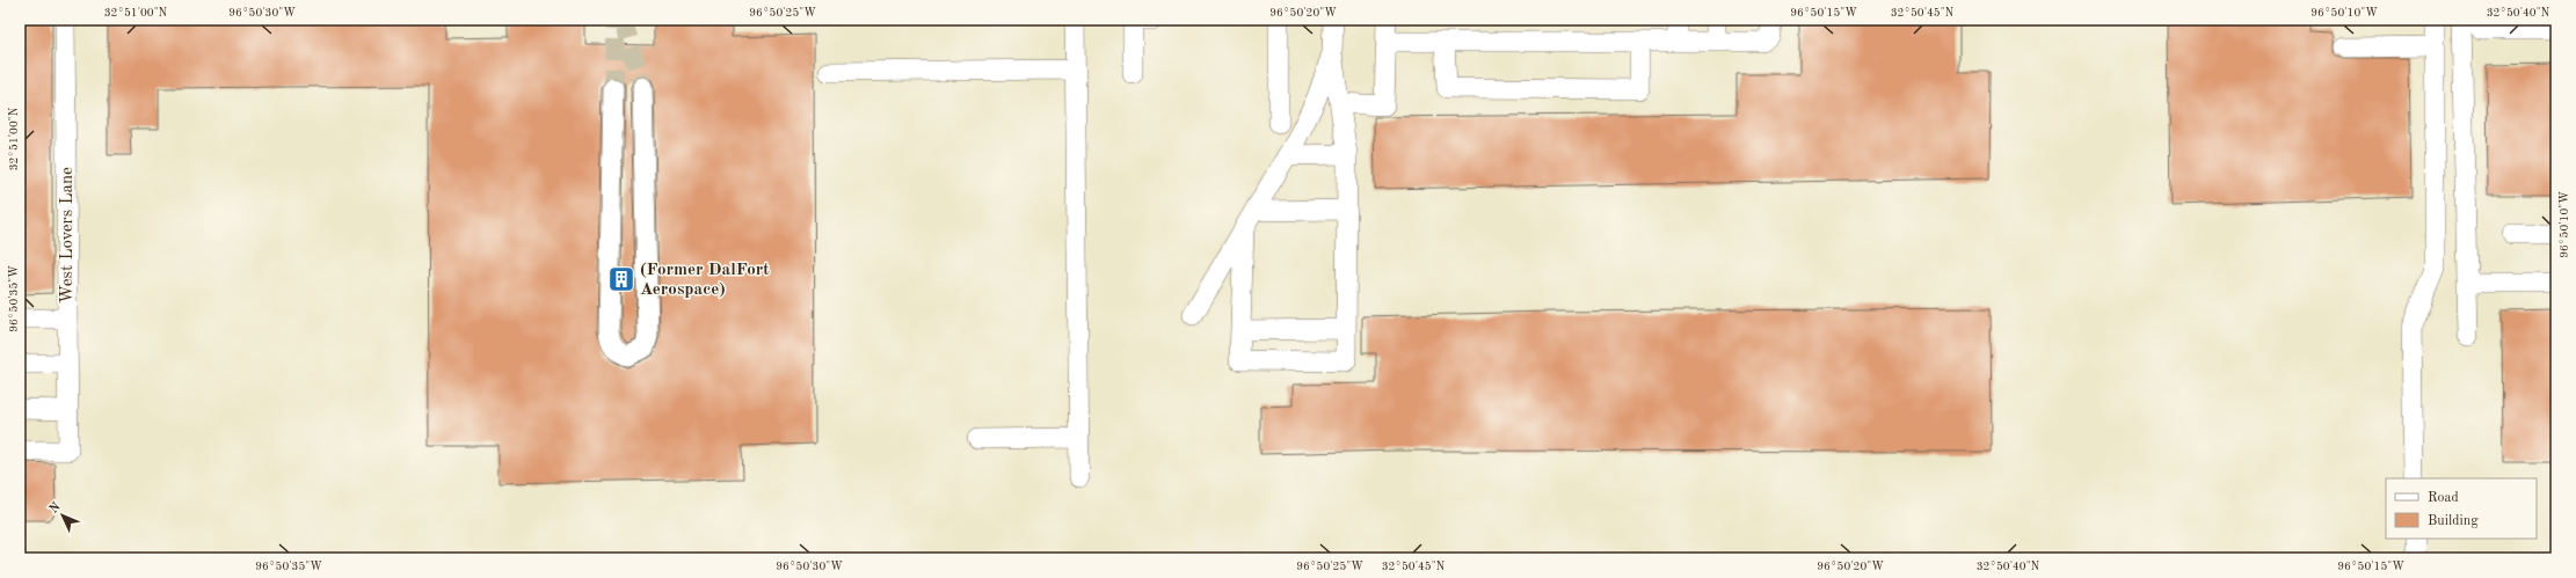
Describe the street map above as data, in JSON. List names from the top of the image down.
{
  "streets": {
    "lane": ["West Lovers Lane"]
  },
  "places": {
    "building": ["(Former DalFort Aerospace)"]
  },
  "legend": ["Road", "Building"],
  "north": "top left",
  "coordinates": [
    "32°51'00\"N",
    "96°50'30\"W",
    "96°50'25\"W",
    "96°50'20\"W",
    "96°50'15\"W",
    "32°50'45\"N",
    "96°50'10\"W",
    "32°50'40\"N",
    "96°50'35\"W"
  ]
}
